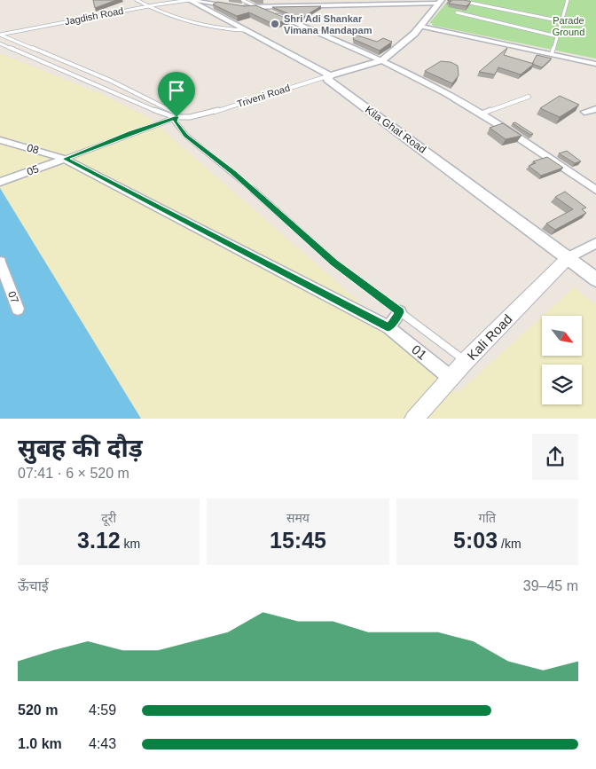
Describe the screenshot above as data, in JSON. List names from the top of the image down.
{
  "streets": {
    "main road": ["Triveni Road", "Kila Ghat Road"],
    "street": [
      "08",
      "05",
      "07",
      "Kali Road",
      "01"
    ],
    "lane": ["Jagdish Road"]
  },
  "crossings": [
    ["Jagdish Road", "Kila Ghat Road"],
    ["Triveni Road", "Kila Ghat Road"],
    ["Triveni Road", "08"],
    ["Triveni Road", "05"],
    ["Kila Ghat Road", "Kali Road"],
    ["08", "05"],
    ["08", "01"],
    ["Kali Road", "01"]
  ],
  "parks": ["Parade Ground"],
  "places": ["Shri Adi Shankar Vimana Mandapam"],
  "north": "bottom right",
  "page": {
    "heading": ["सुबह की दौड़", "07:41 · 6 × 520 m"],
    "stats": [
      ["दूरी", "3.12 km"],
      ["समय", "15:45"],
      ["गति", "5:03 /km"]
    ],
    "chart": ["ऊँचाई", "39–45 m"],
    "list": [
      {
        "name": "520 m",
        "note": "4:59"
      },
      {
        "name": "1.0 km",
        "note": "4:43"
      }
    ]
  }
}
